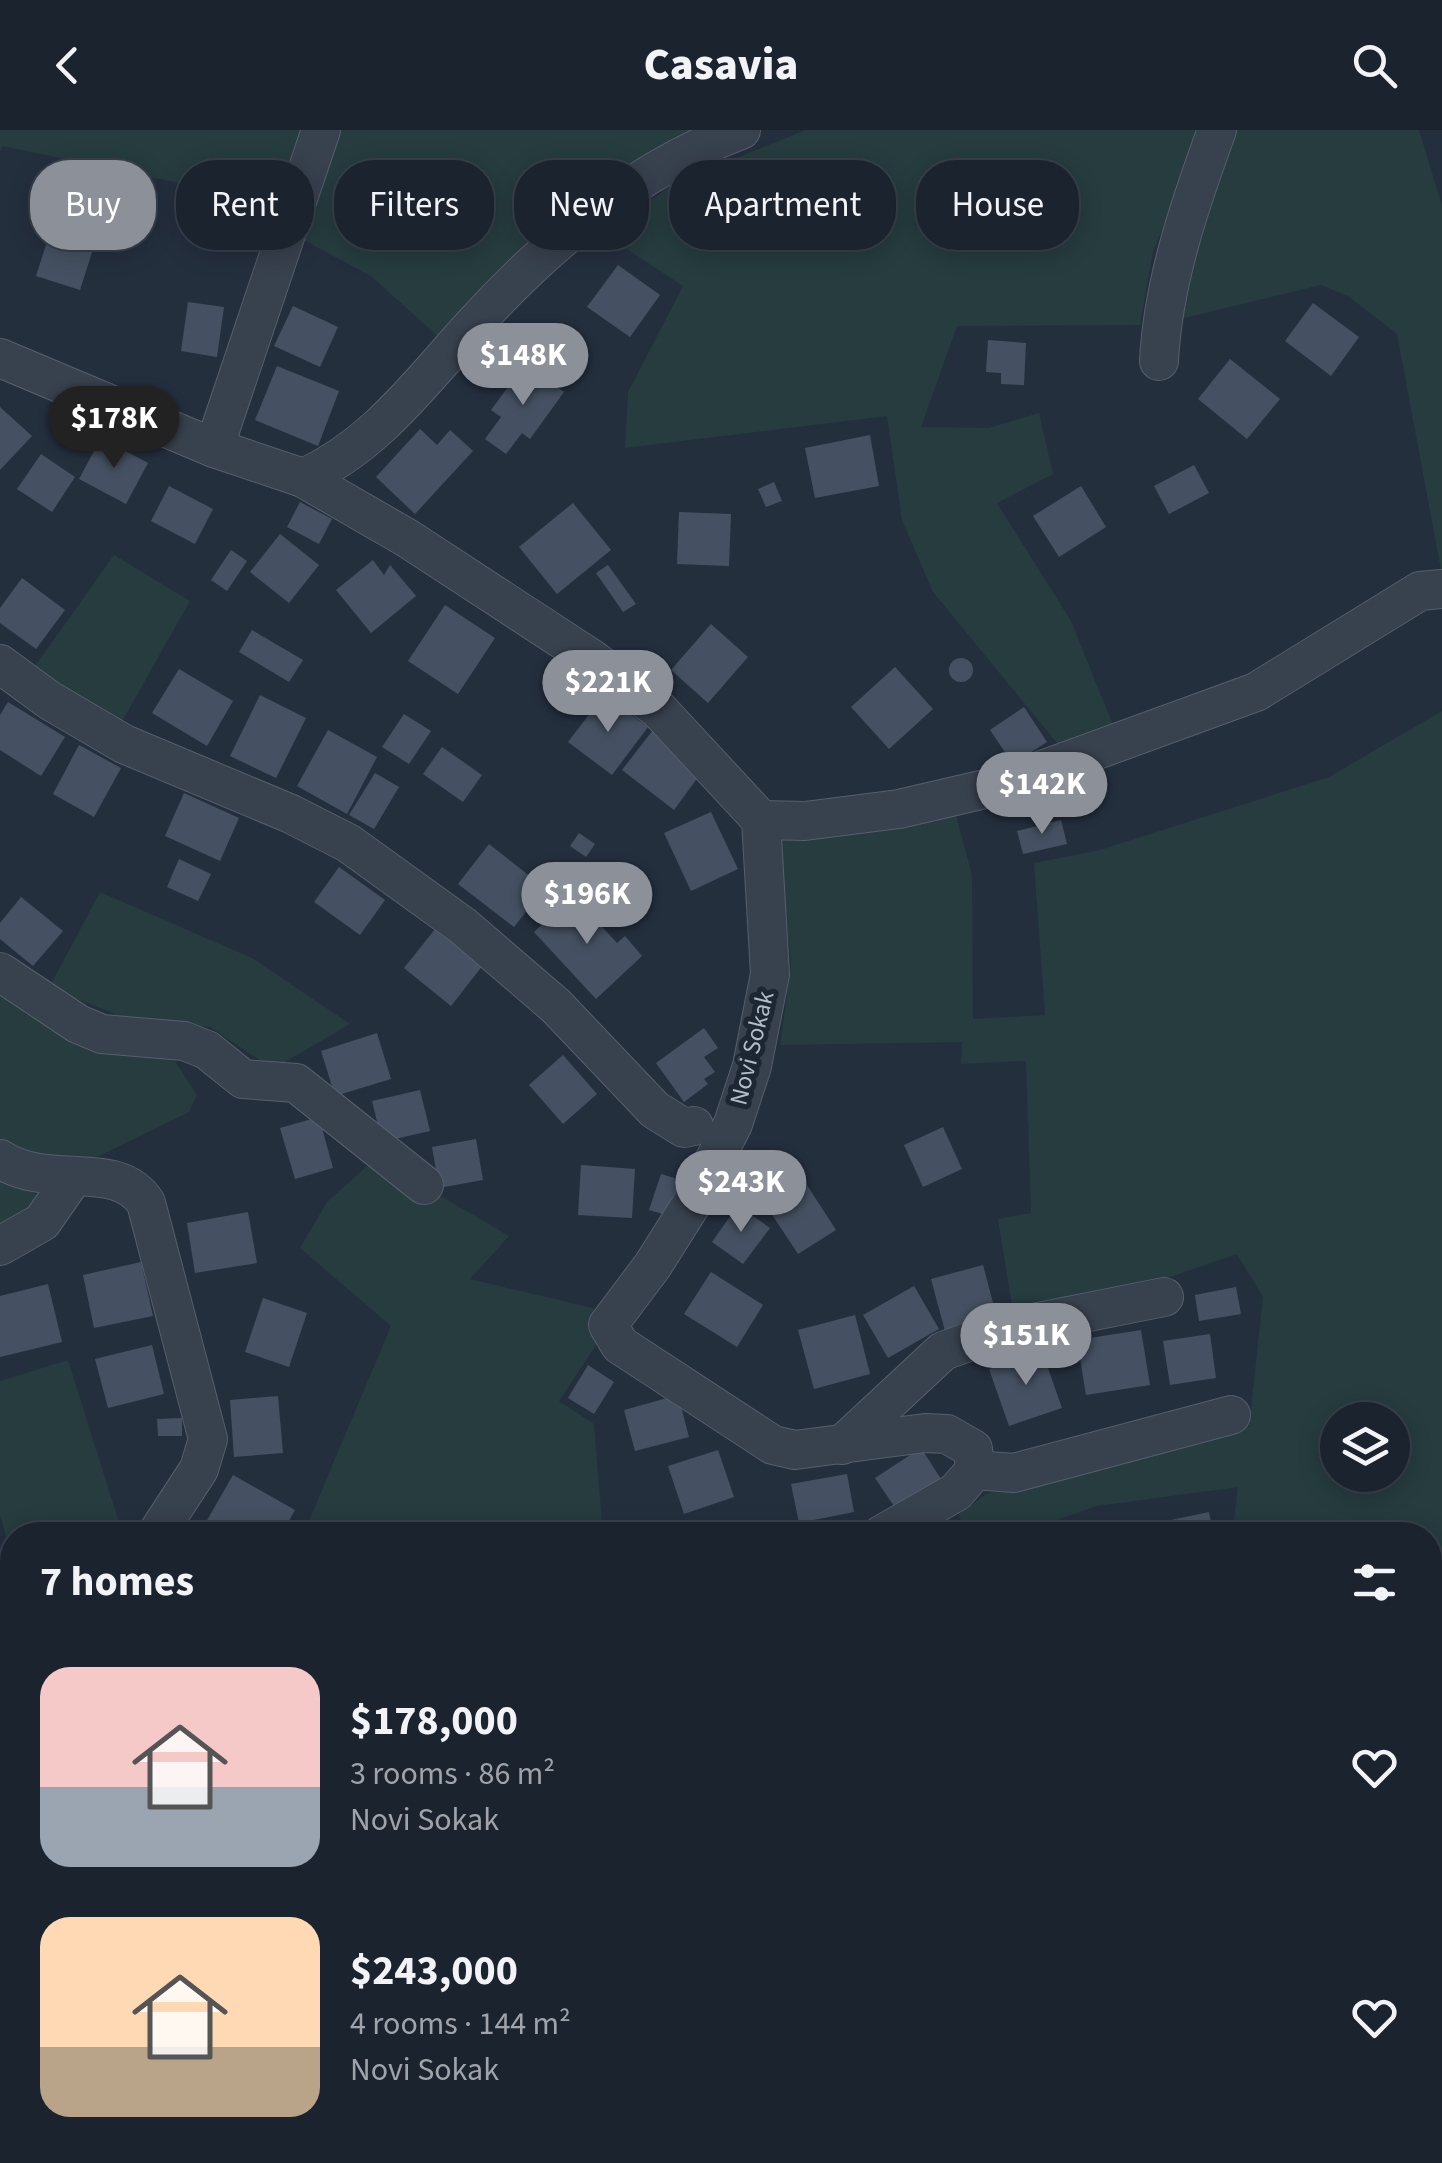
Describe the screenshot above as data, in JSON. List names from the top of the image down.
{
  "streets": {
    "street": ["Novi Sokak"]
  },
  "page": {
    "header": "Casavia",
    "chip": [
      "Buy",
      "Rent",
      "Filters",
      "New",
      "Apartment",
      "House"
    ],
    "price": [
      "$148K",
      "$178K",
      "$221K",
      "$142K",
      "$196K",
      "$243K",
      "$151K"
    ],
    "heading": "7 homes",
    "list": [
      {
        "name": "$178,000",
        "note": "3 rooms · 86 m² · Novi Sokak"
      },
      {
        "name": "$243,000",
        "note": "4 rooms · 144 m² · Novi Sokak"
      }
    ]
  }
}
